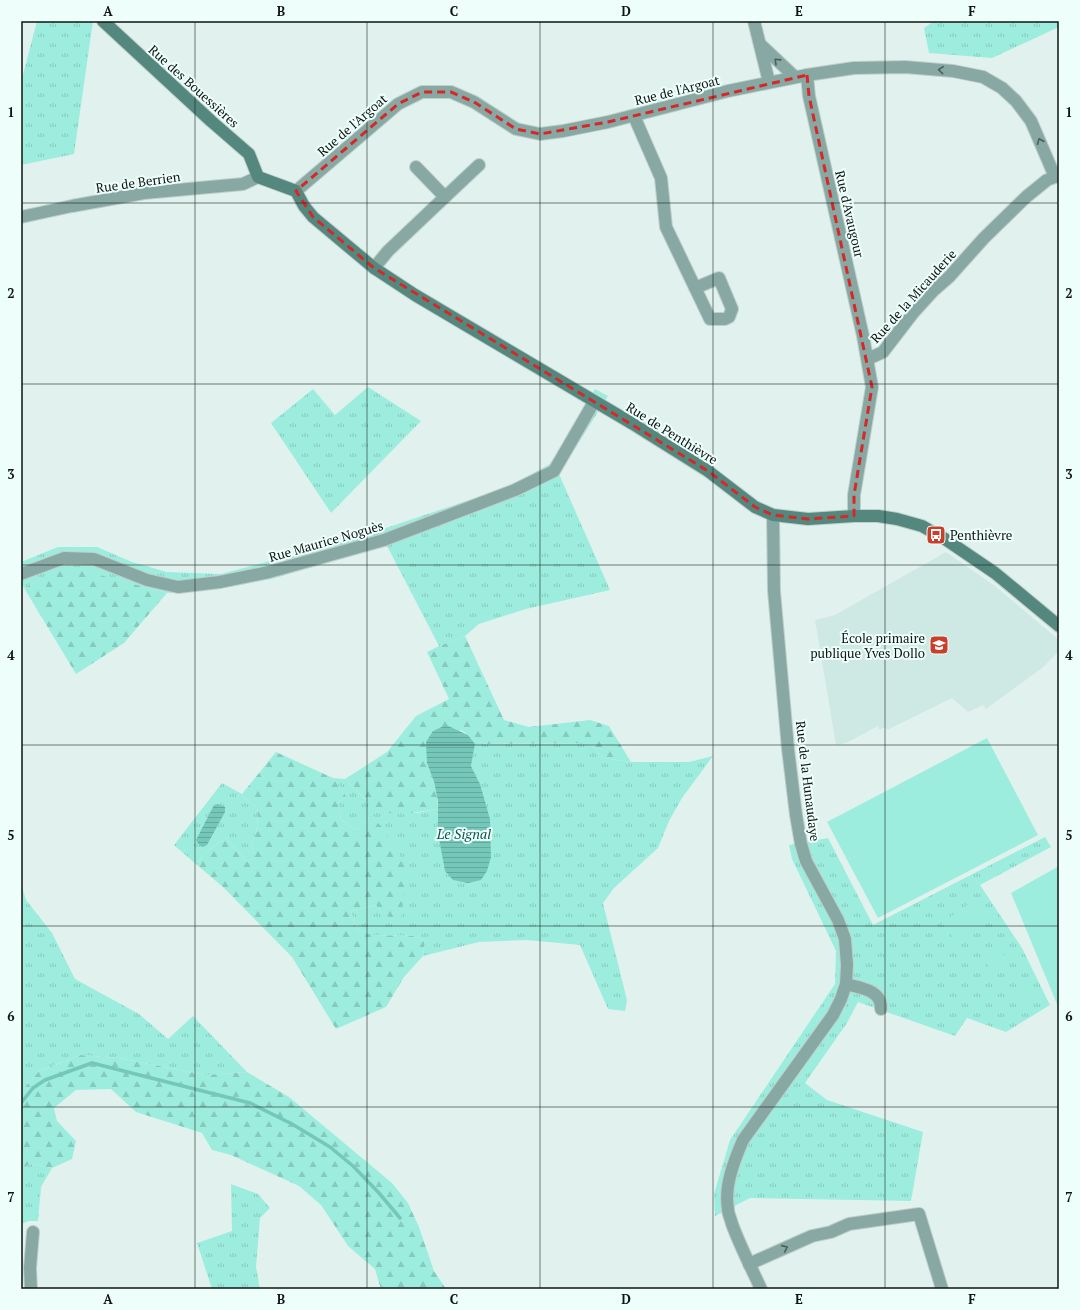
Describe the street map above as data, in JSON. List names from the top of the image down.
{
  "streets": {
    "street": [
      "Rue des Bouessières",
      "Rue de l'Argoat",
      "Rue de Berrien",
      "Rue d'Avaugour",
      "Rue de la Micauderie",
      "Rue de Penthièvre",
      "Rue Maurice Noguès",
      "Rue de la Hunaudaye"
    ]
  },
  "crossings": [
    ["Rue des Bouessières", "Rue de Berrien"],
    ["Rue de l'Argoat", "Rue d'Avaugour"],
    ["Rue de l'Argoat", "Rue de la Micauderie"],
    ["Rue de l'Argoat", "Rue de Penthièvre"],
    ["Rue d'Avaugour", "Rue de la Micauderie"],
    ["Rue de la Micauderie", "Rue de Penthièvre"],
    ["Rue de Penthièvre", "Rue Maurice Noguès"],
    ["Rue de Penthièvre", "Rue de la Hunaudaye"]
  ],
  "water": ["Le Signal"],
  "places": {
    "bus stop": ["Penthièvre"],
    "school or university": ["École primaire publique Yves Dollo"]
  },
  "grid": {
    "columns": [
      "A",
      "B",
      "C",
      "D",
      "E",
      "F"
    ],
    "rows": [
      "1",
      "2",
      "3",
      "4",
      "5",
      "6",
      "7"
    ]
  }
}
